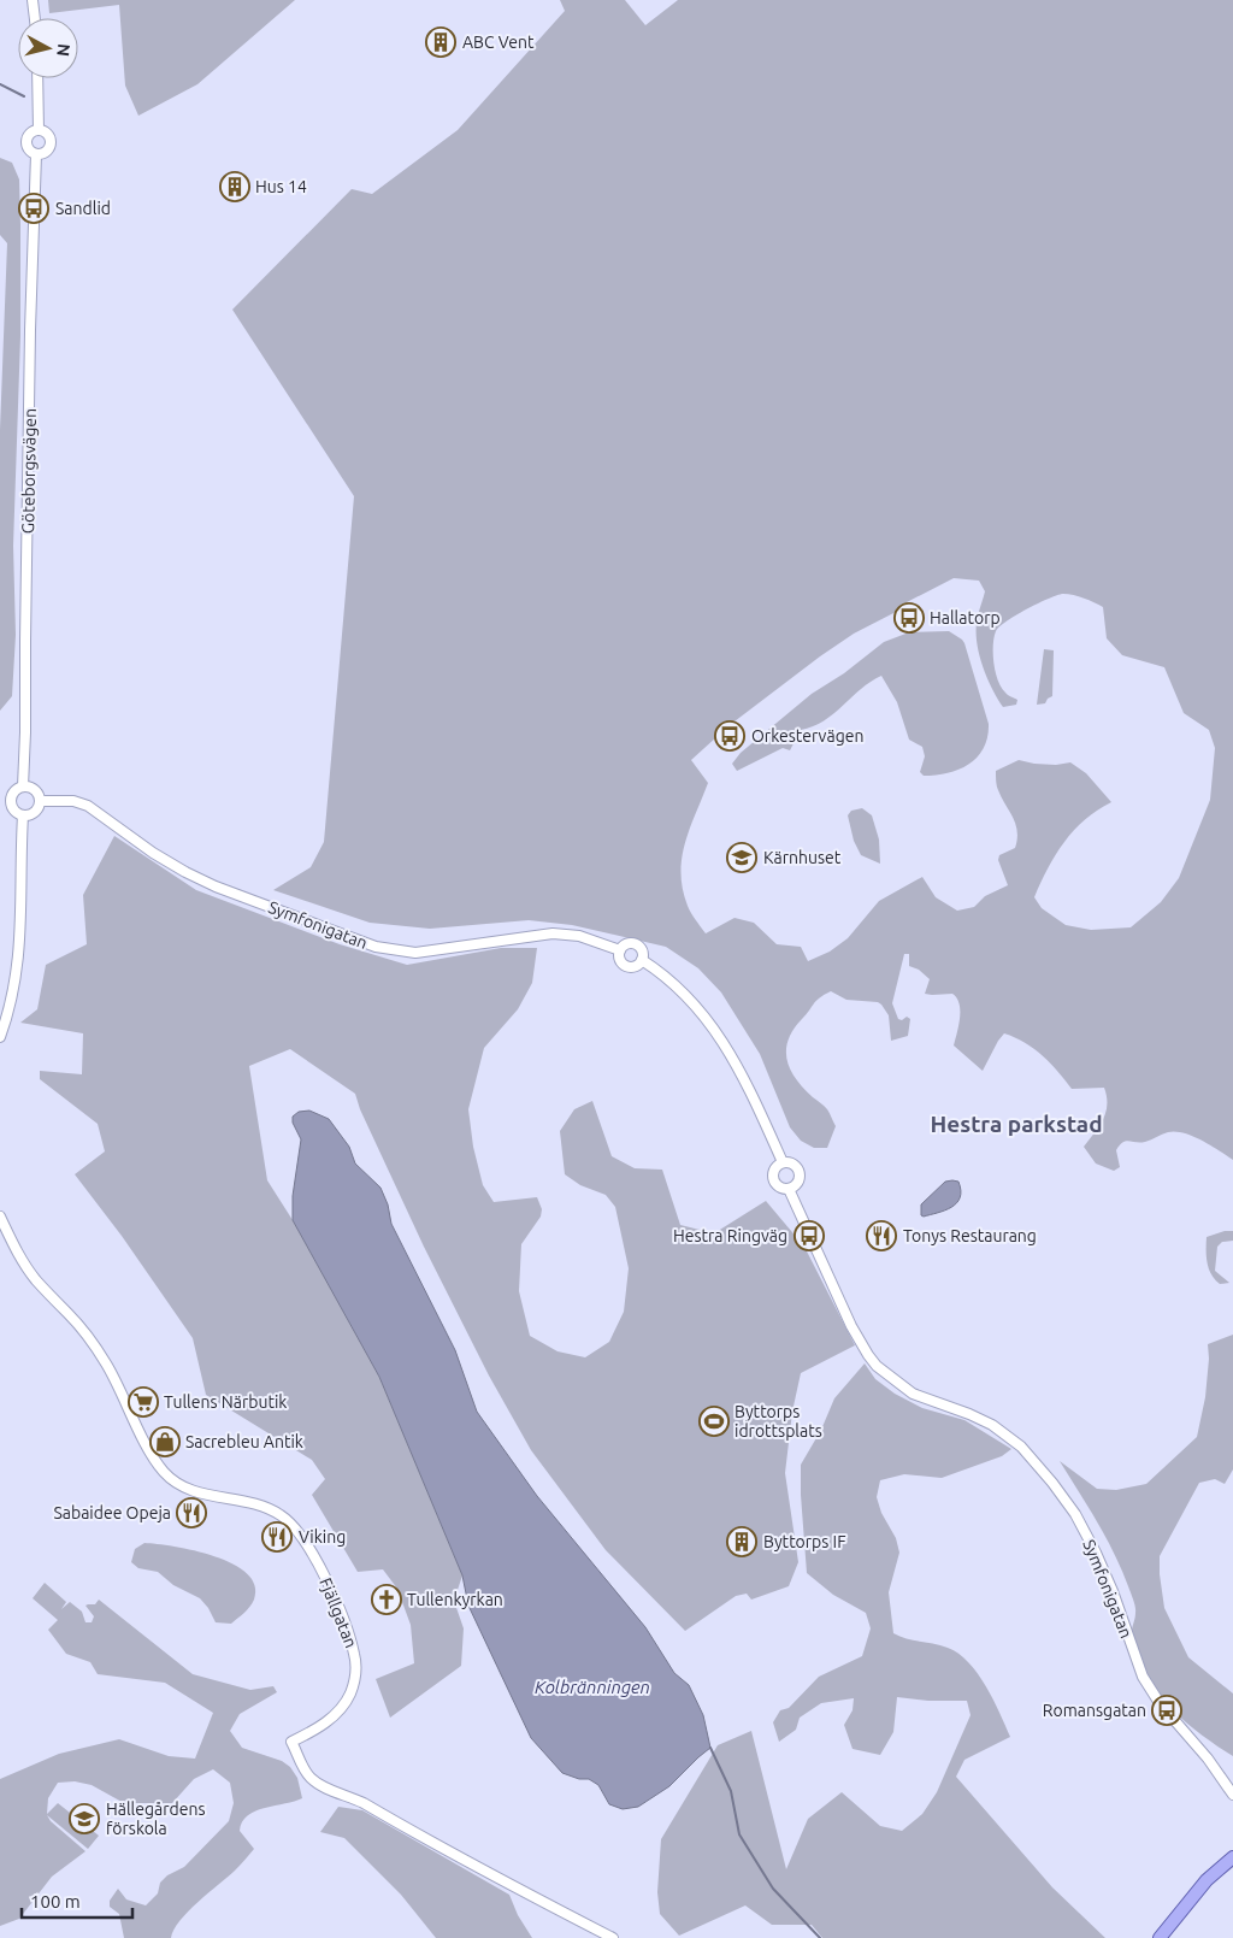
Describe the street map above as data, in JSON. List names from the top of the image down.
{
  "streets": {
    "street": ["Göteborgsvägen", "Symfonigatan", "Fjällgatan"]
  },
  "crossings": [
    ["Göteborgsvägen", "Symfonigatan"]
  ],
  "districts": ["Hestra parkstad"],
  "water": ["Kolbränningen"],
  "places": {
    "building": ["ABC Vent", "Hus 14", "Byttorps IF"],
    "bus stop": [
      "Sandlid",
      "Hallatorp",
      "Orkestervägen",
      "Hestra Ringväg",
      "Romansgatan"
    ],
    "school or university": ["Kärnhuset", "Hällegårdens förskola"],
    "restaurant": ["Tonys Restaurang", "Sabaidee Opeja", "Viking"],
    "supermarket": ["Tullens Närbutik"],
    "sports": ["Byttorps idrottsplats"],
    "shop": ["Sacrebleu Antik"],
    "church": ["Tullenkyrkan"]
  },
  "scale_bar": "100 m",
  "north": "right"
}
